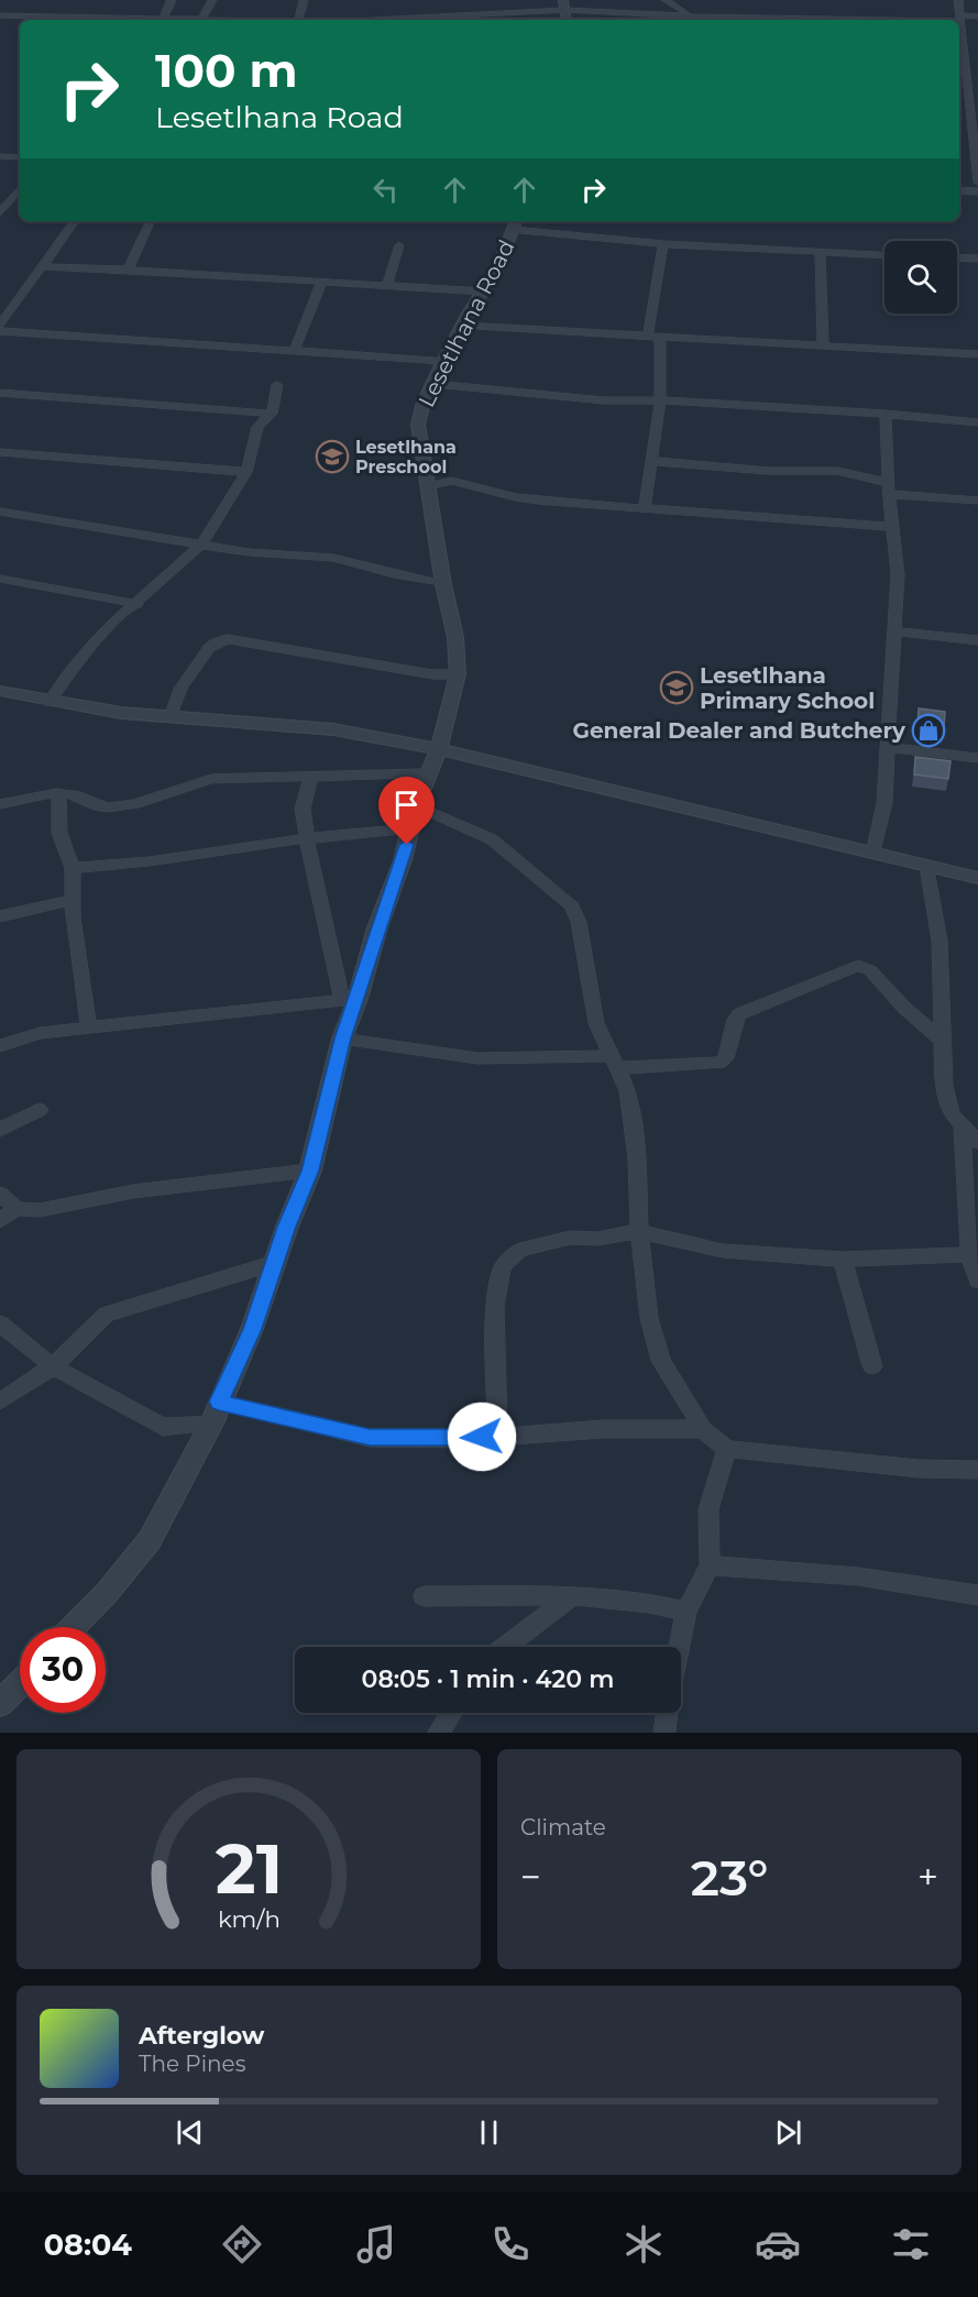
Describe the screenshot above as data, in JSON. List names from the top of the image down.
{
  "streets": {
    "street": ["Lesetlhana Road"]
  },
  "places": {
    "school or university": ["Lesetlhana Preschool", "Lesetlhana Primary School"],
    "shop": ["General Dealer and Butchery"]
  },
  "page": {
    "turn": ["100 m", "Lesetlhana Road"],
    "limit": "30",
    "trip": "08:05 · 1 min · 420 m",
    "tile": "Climate",
    "heat": ["−", "23°", "+"],
    "song": ["Afterglow", "The Pines"],
    "tabs": "08:04",
    "gauge": ["21", "km/h"]
  }
}
